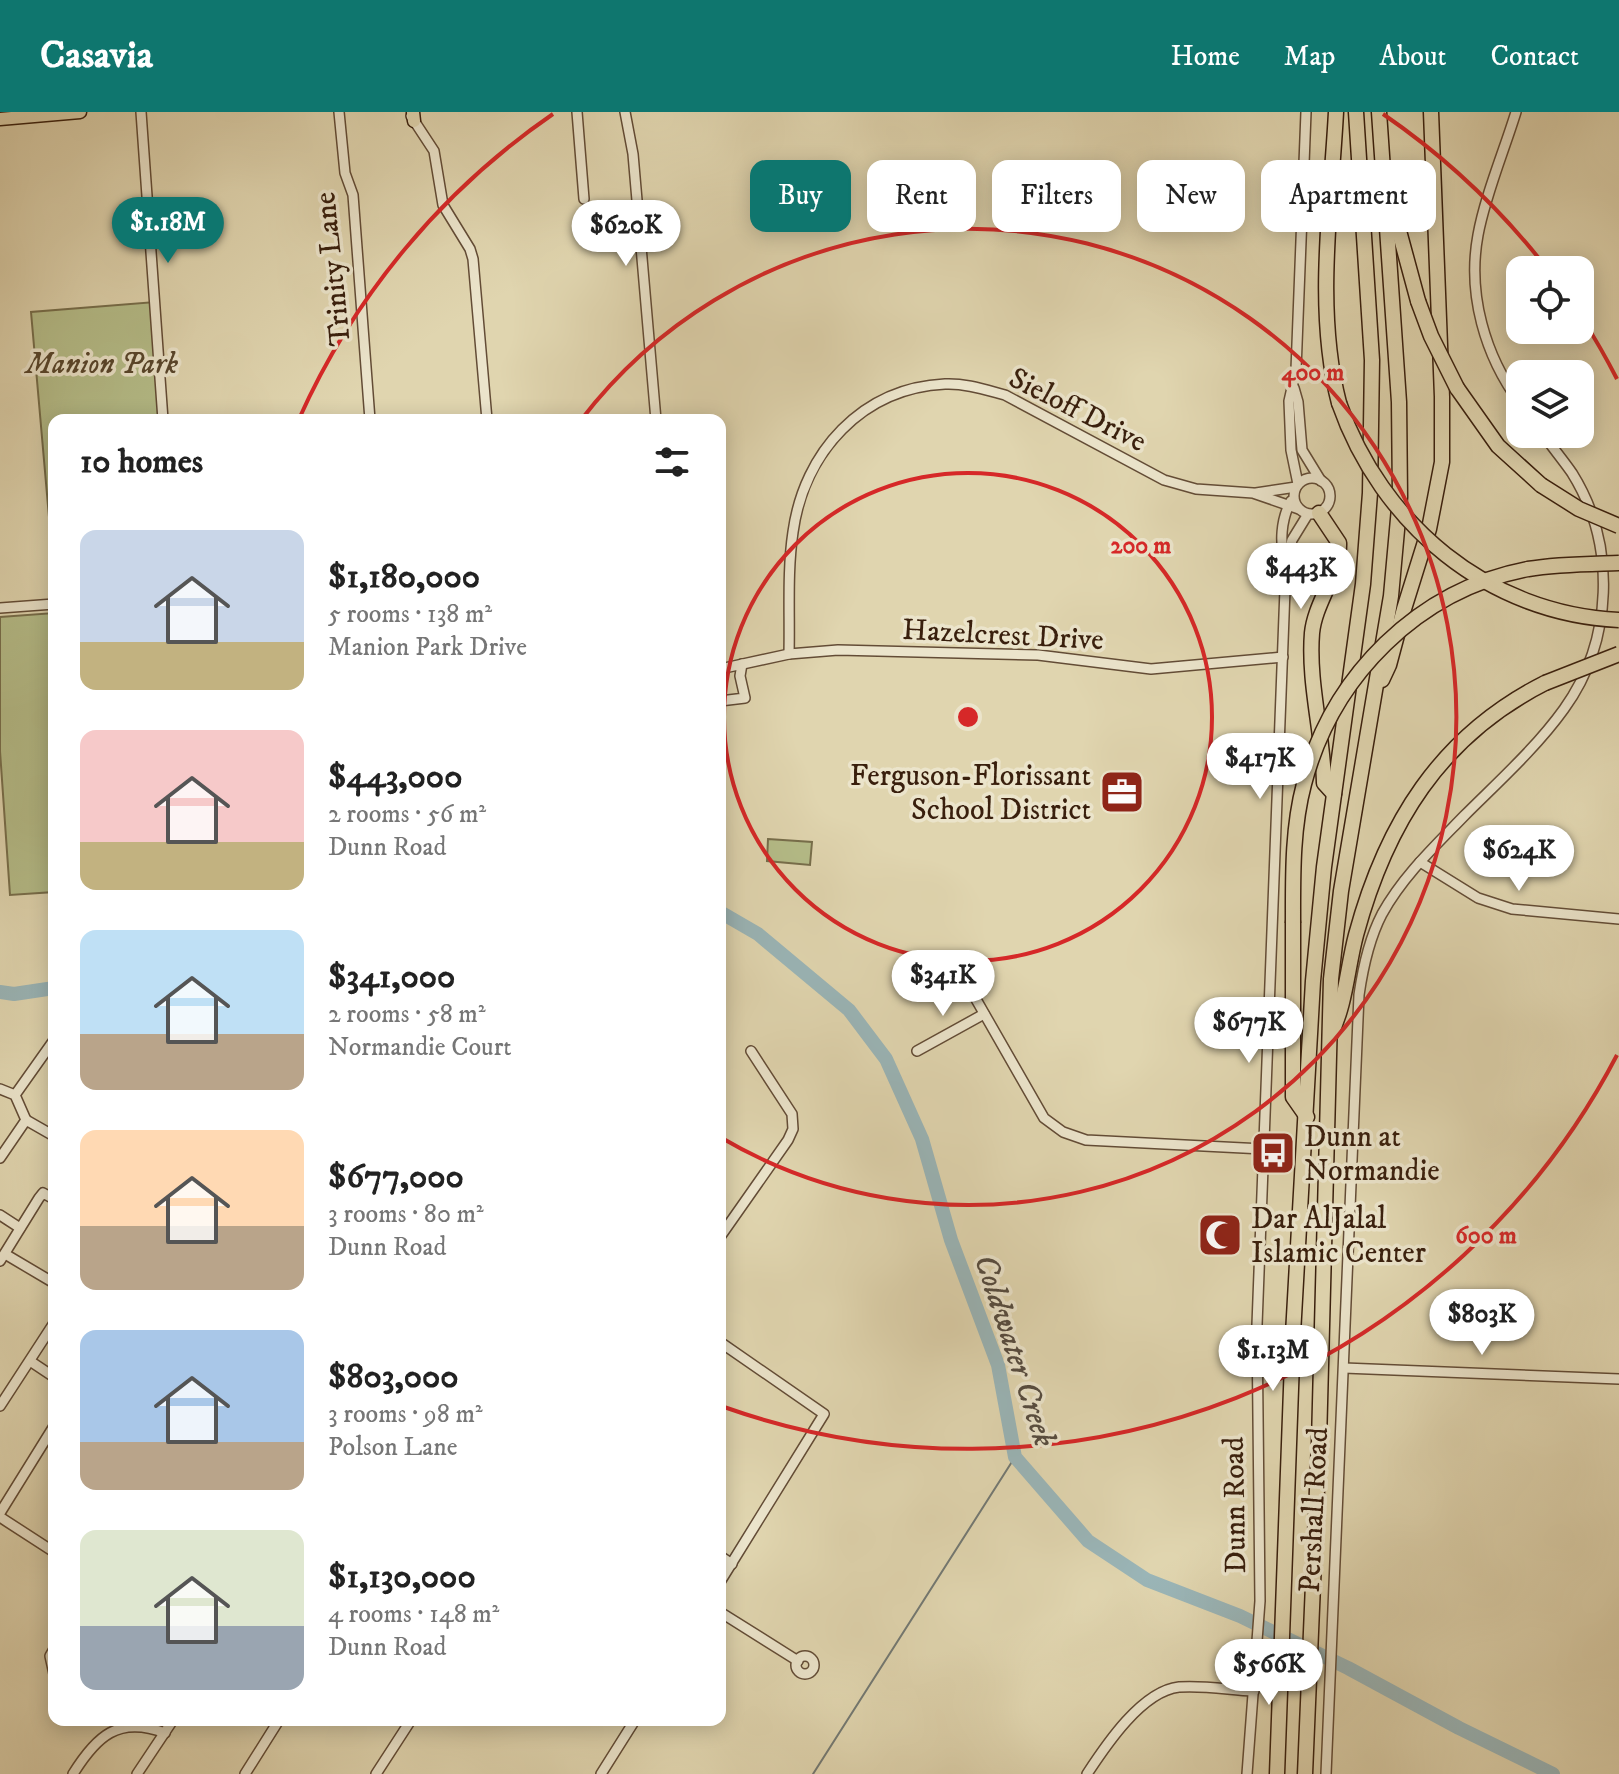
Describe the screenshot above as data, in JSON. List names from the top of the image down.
{
  "streets": {
    "street": [
      "Trinity Lane",
      "Sieloff Drive",
      "Hazelcrest Drive",
      "Dunn Road",
      "Pershall Road"
    ]
  },
  "crossings": [
    ["Sieloff Drive", "Hazelcrest Drive"],
    ["Sieloff Drive", "Dunn Road"],
    ["Hazelcrest Drive", "Dunn Road"]
  ],
  "water": ["Coldwater Creek"],
  "parks": ["Manion Park"],
  "places": {
    "office": ["Ferguson-Florissant School District"],
    "bus stop": ["Dunn at Normandie"],
    "mosque": ["Dar AlJalal Islamic Center"]
  },
  "page": {
    "header": "Casavia",
    "nav": [
      "Home",
      "Map",
      "About",
      "Contact"
    ],
    "chip": [
      "Buy",
      "Rent",
      "Filters",
      "New",
      "Apartment"
    ],
    "price": [
      "$1.18M",
      "$620K",
      "$443K",
      "$417K",
      "$624K",
      "$341K",
      "$677K",
      "$803K",
      "$1.13M",
      "$566K"
    ],
    "heading": "10 homes",
    "list": [
      {
        "name": "$1,180,000",
        "note": "5 rooms · 138 m² · Manion Park Drive"
      },
      {
        "name": "$443,000",
        "note": "2 rooms · 56 m² · Dunn Road"
      },
      {
        "name": "$341,000",
        "note": "2 rooms · 58 m² · Normandie Court"
      },
      {
        "name": "$677,000",
        "note": "3 rooms · 80 m² · Dunn Road"
      },
      {
        "name": "$803,000",
        "note": "3 rooms · 98 m² · Polson Lane"
      },
      {
        "name": "$1,130,000",
        "note": "4 rooms · 148 m² · Dunn Road"
      }
    ]
  },
  "rings": ["400 m", "200 m", "600 m"]
}
